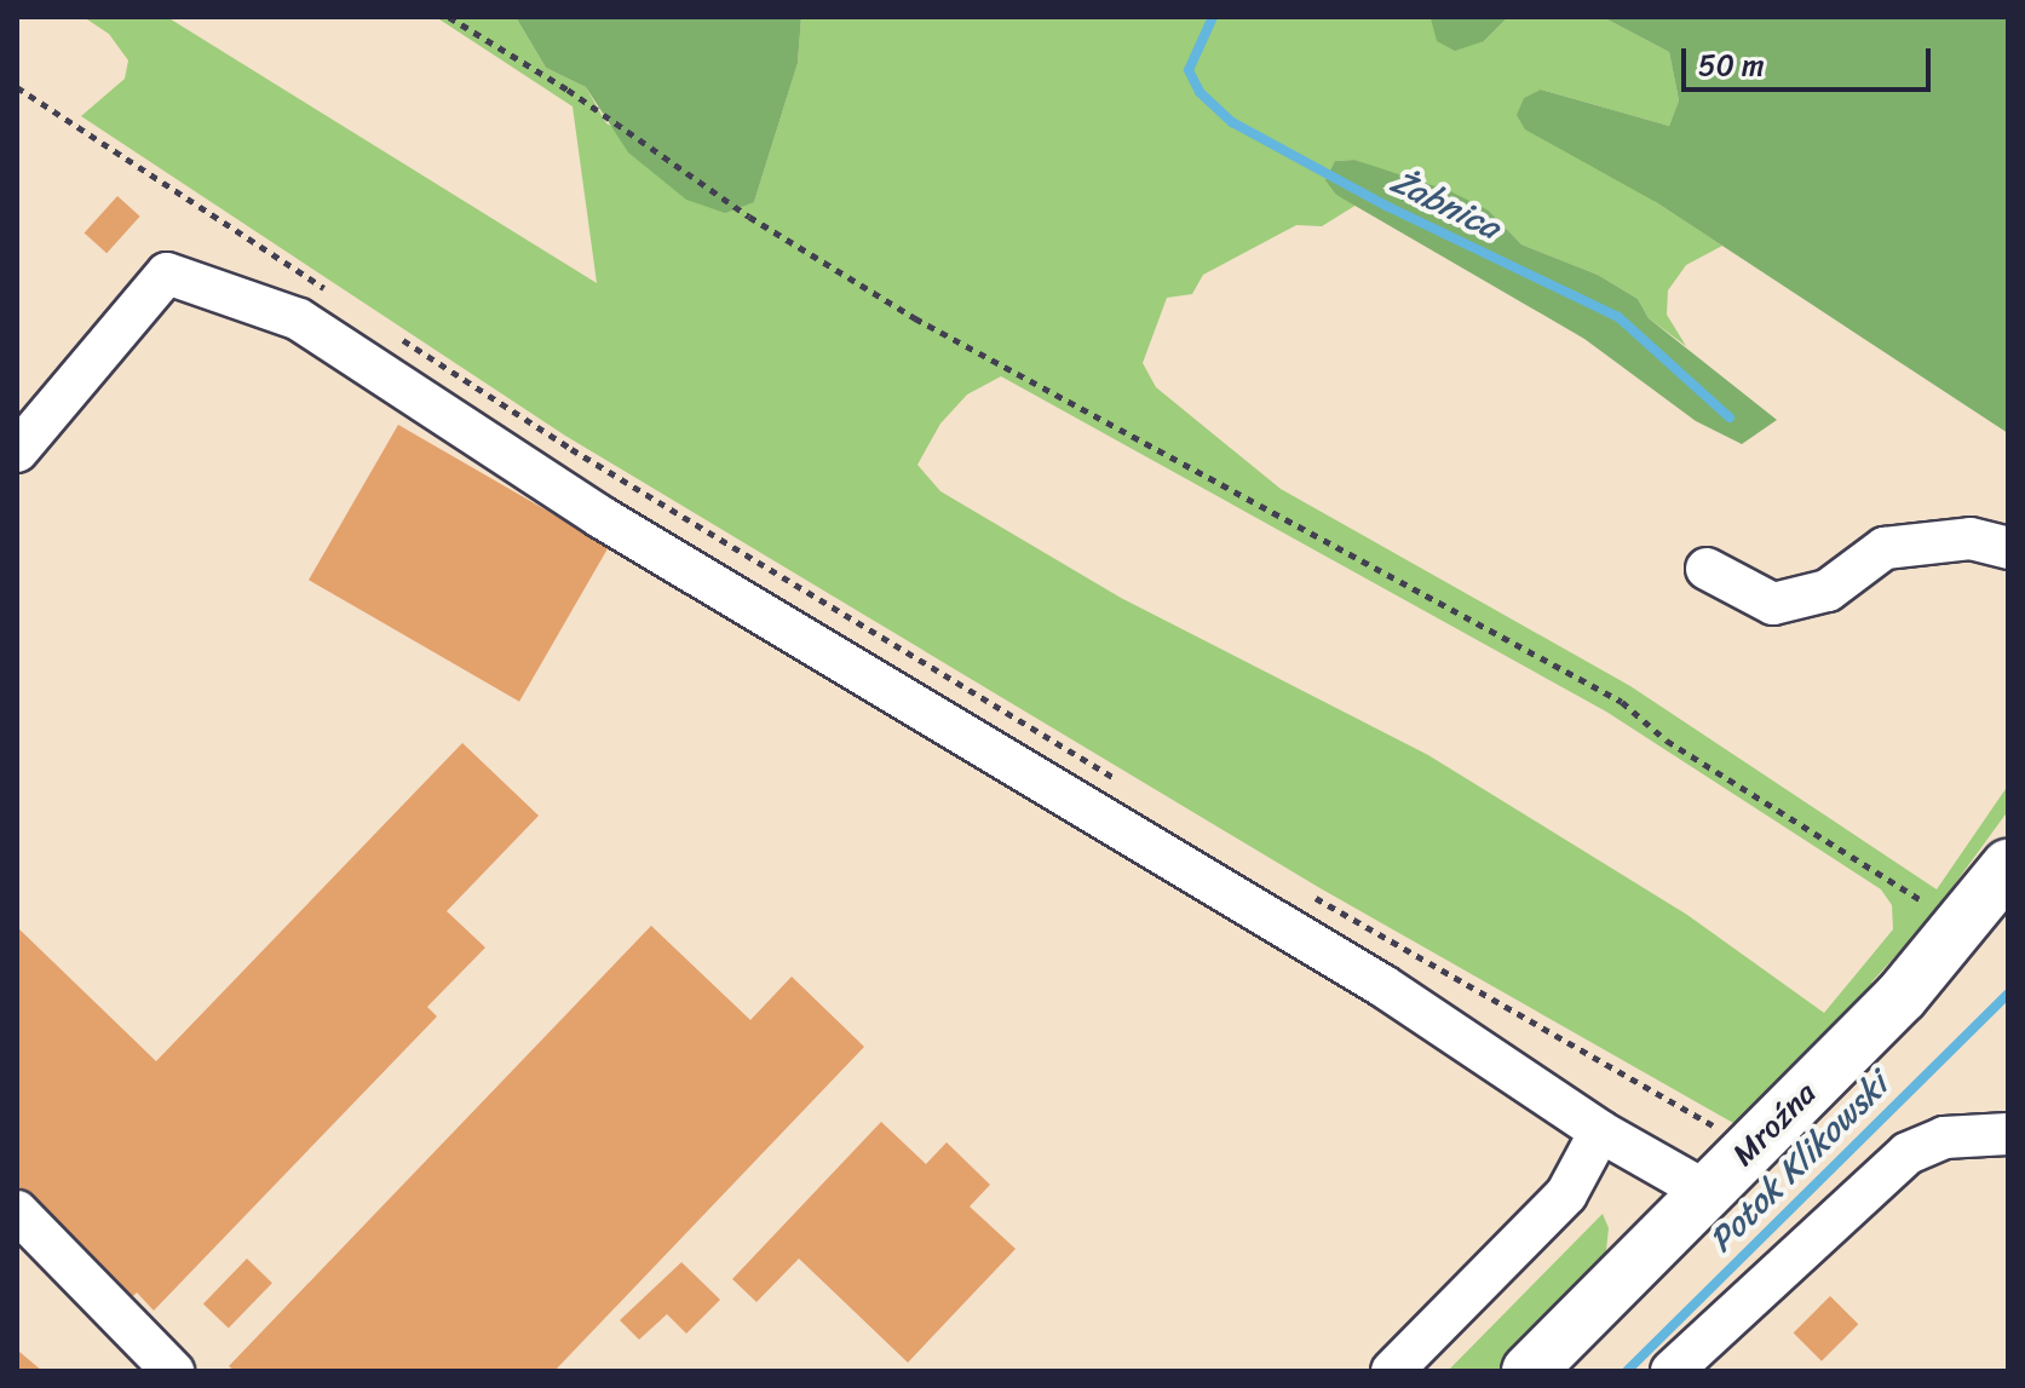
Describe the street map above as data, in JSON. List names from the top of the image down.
{
  "streets": {
    "main road": ["Mroźna"]
  },
  "water": ["Żabnica", "Potok Klikowski"],
  "scale_bar": "50 m"
}
